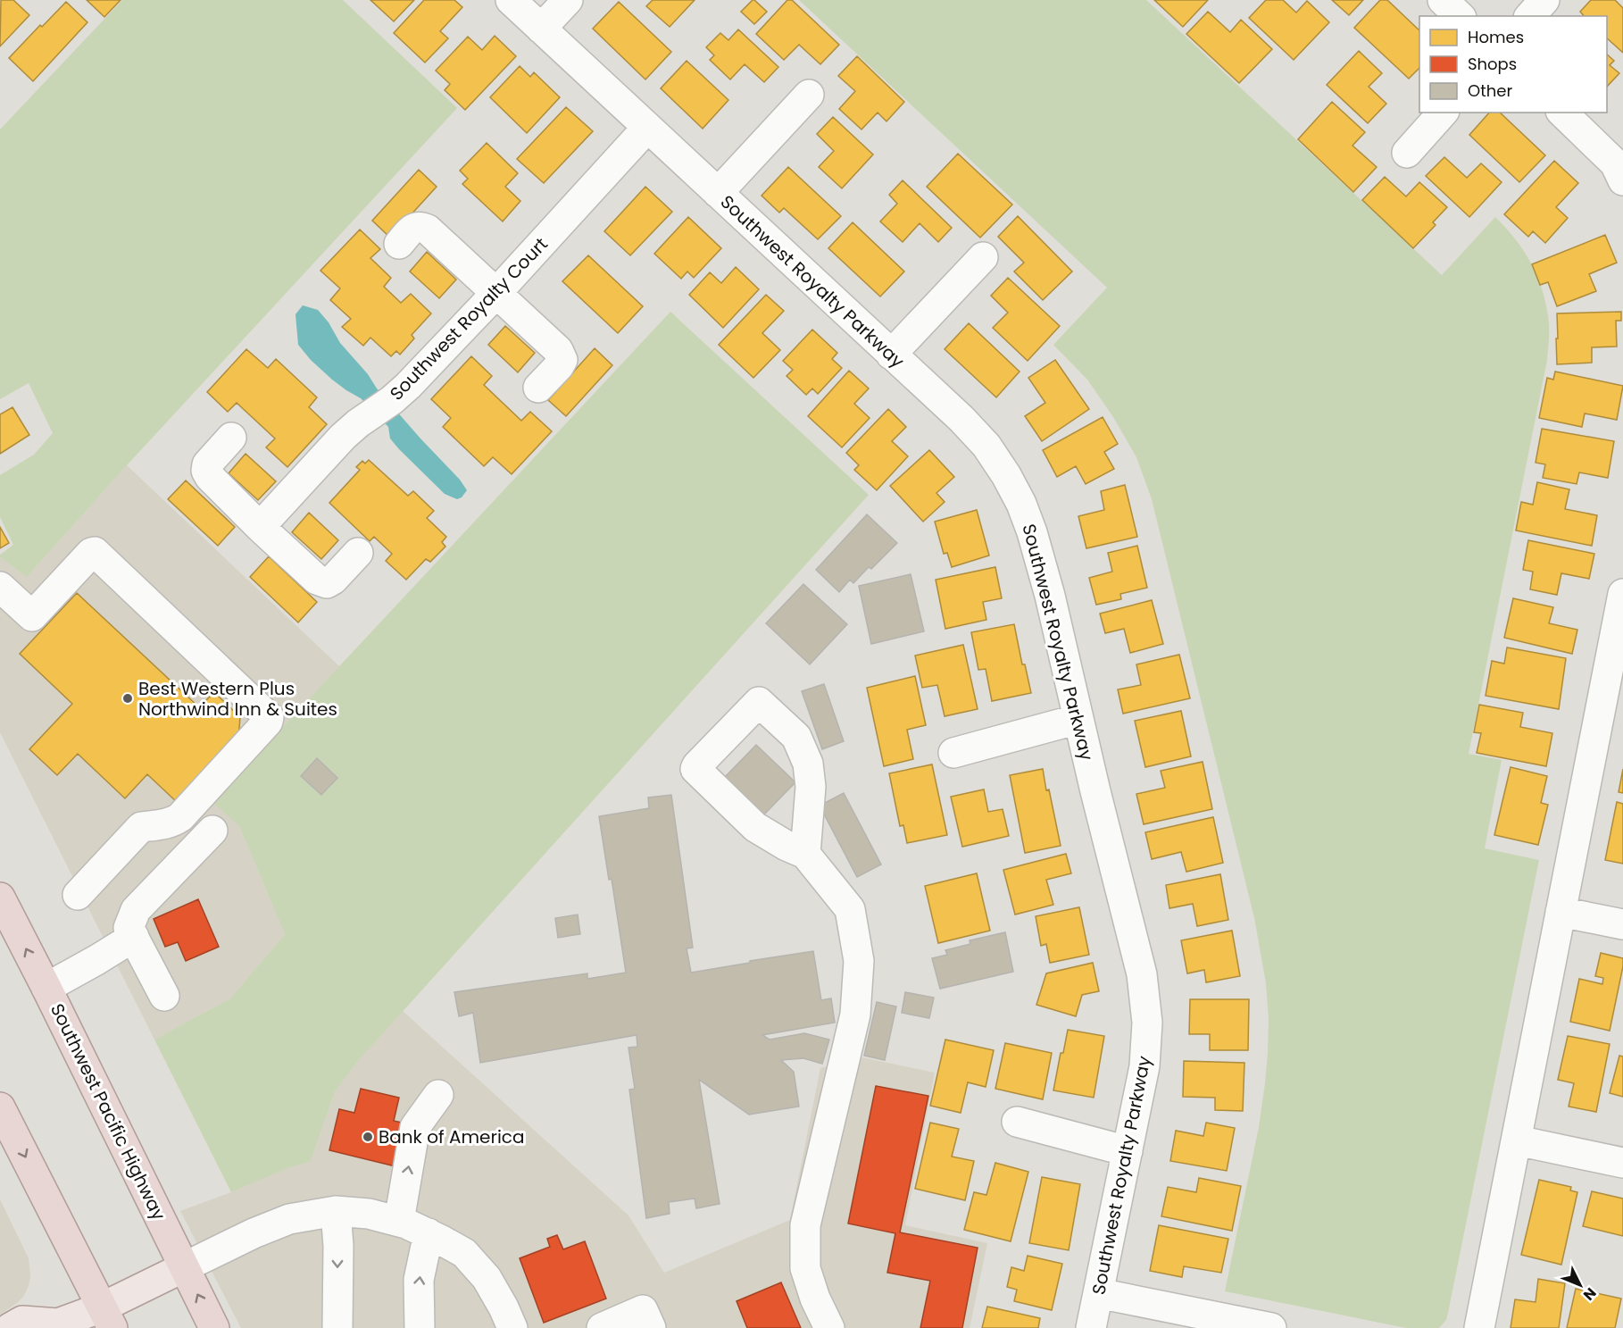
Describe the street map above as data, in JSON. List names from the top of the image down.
{
  "streets": {
    "highway": ["Southwest Pacific Highway"],
    "street": ["Southwest Royalty Parkway", "Southwest Royalty Court"]
  },
  "crossings": [
    ["Southwest Royalty Parkway", "Southwest Royalty Court"]
  ],
  "one_way": ["Southwest Pacific Highway"],
  "places": ["Best Western Plus Northwind Inn & Suites", "Bank of America"],
  "legend": ["Homes", "Shops", "Other"],
  "north": "bottom right"
}
